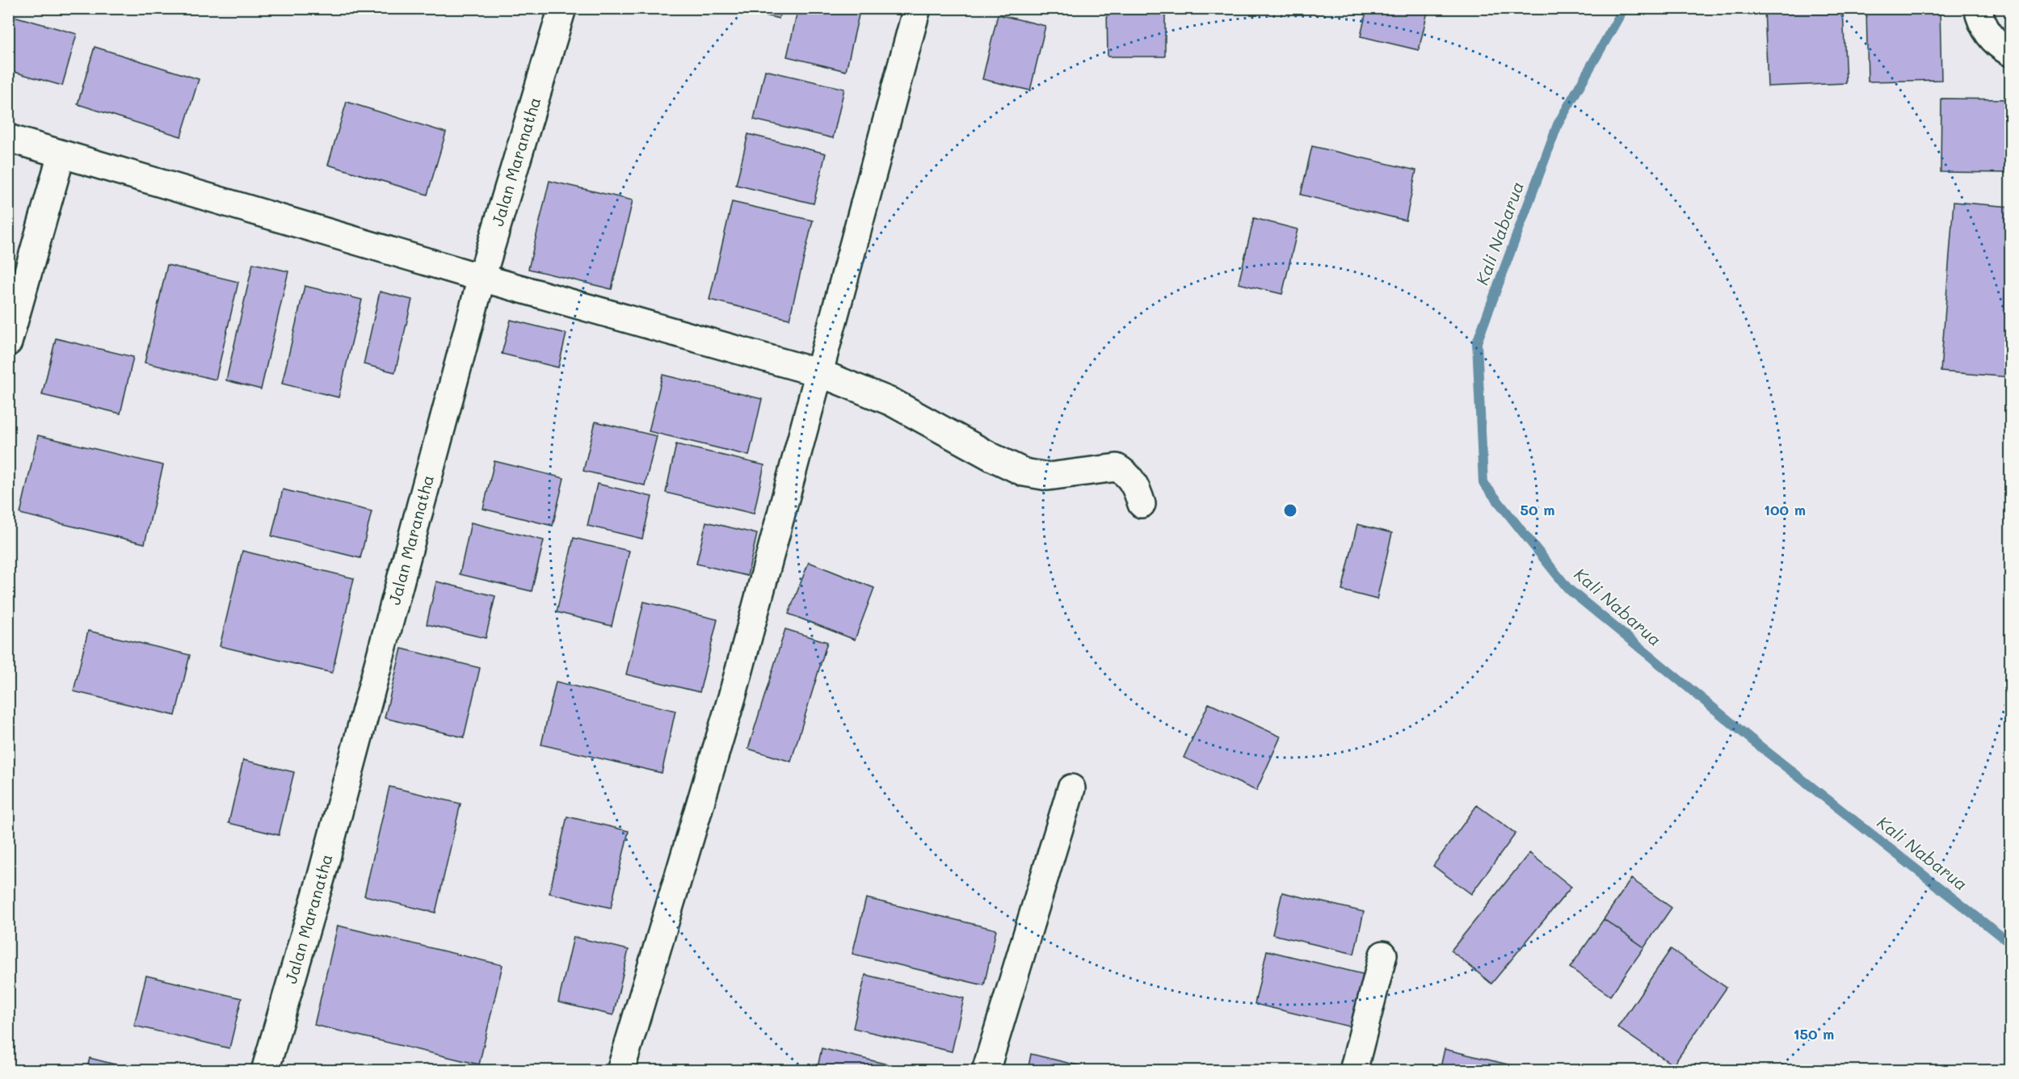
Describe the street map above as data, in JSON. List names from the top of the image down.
{
  "streets": {
    "street": ["Jalan Maranatha"]
  },
  "water": ["Kali Nabarua"],
  "rings": ["50 m", "100 m", "150 m"]
}
